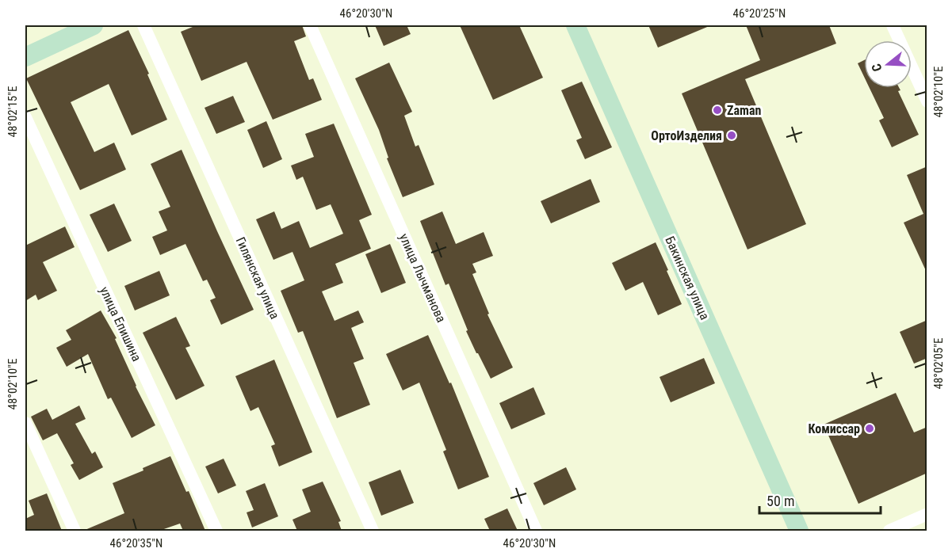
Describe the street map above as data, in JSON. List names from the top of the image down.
{
  "streets": {
    "main road": ["Бакинская улица"],
    "street": ["Гилянская улица", "улица Лычманова", "улица Епишина"]
  },
  "places": ["Zaman", "ОртоИзделия", "Комиссар"],
  "scale_bar": "50 m",
  "north": "left",
  "coordinates": [
    "46°20'30\"N",
    "46°20'25\"N",
    "48°02'10\"E",
    "48°02'15\"E",
    "48°02'05\"E",
    "46°20'35\"N"
  ]
}
